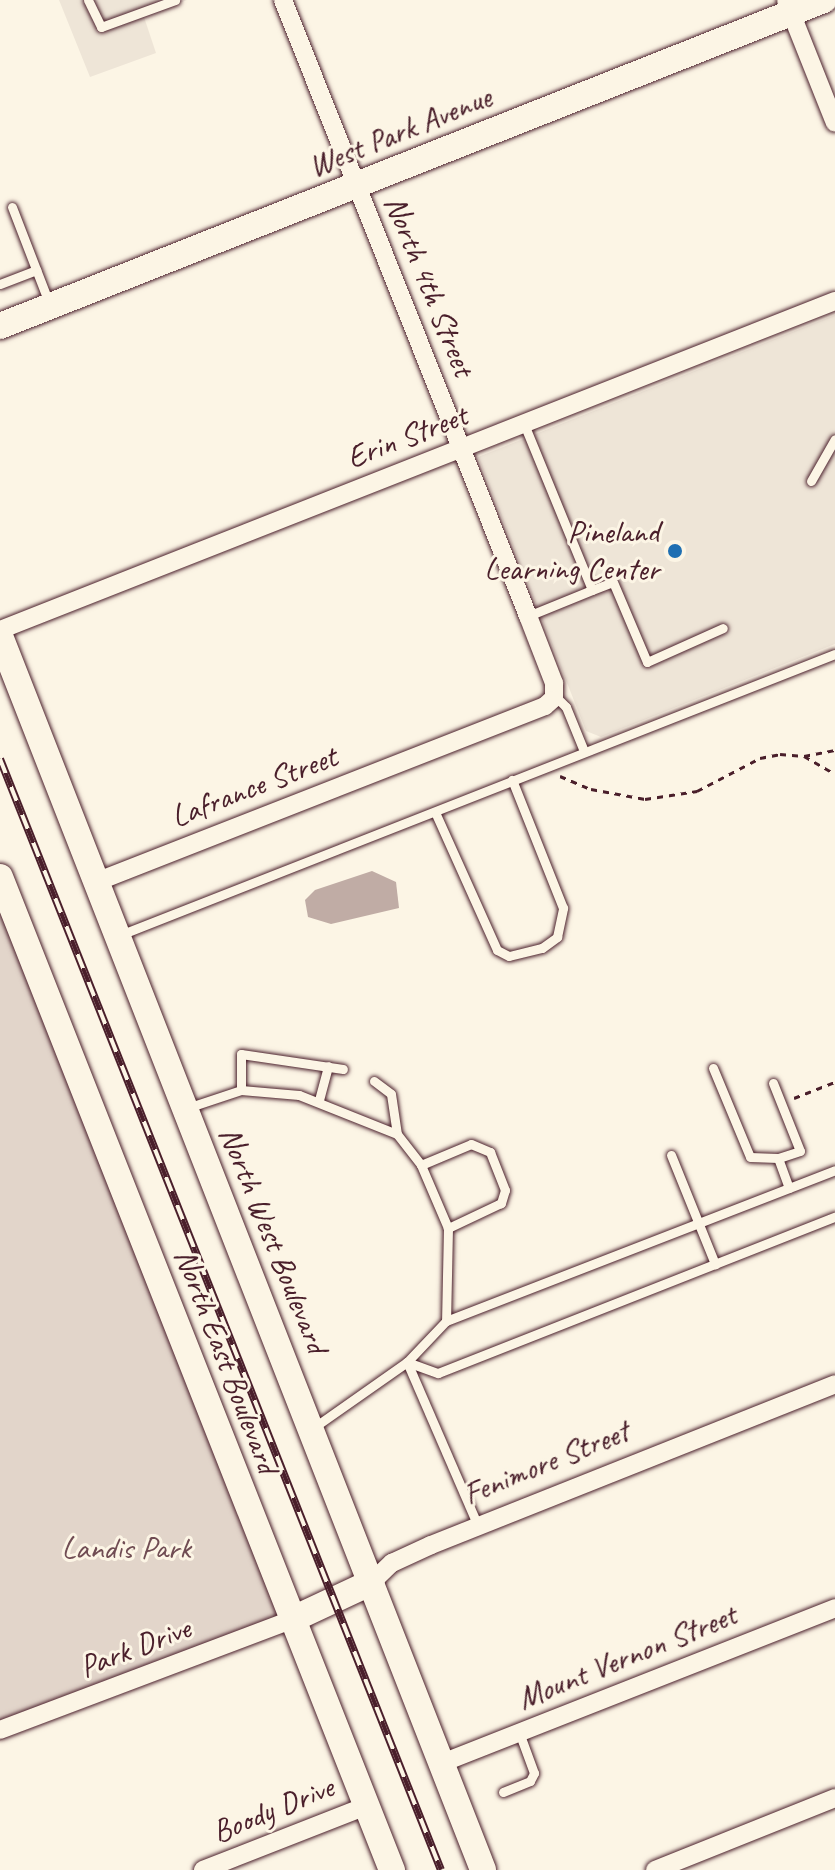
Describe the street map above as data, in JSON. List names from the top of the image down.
{
  "streets": {
    "main road": [
      "West Park Avenue",
      "North West Boulevard",
      "North East Boulevard",
      "Fenimore Street"
    ],
    "street": [
      "North 4th Street",
      "Erin Street",
      "Lafrance Street",
      "Park Drive",
      "Mount Vernon Street",
      "Boody Drive"
    ]
  },
  "crossings": [
    ["West Park Avenue", "North 4th Street"],
    ["North 4th Street", "Erin Street"],
    ["North 4th Street", "Lafrance Street"],
    ["Lafrance Street", "North West Boulevard"],
    ["North West Boulevard", "Fenimore Street"],
    ["North West Boulevard", "Mount Vernon Street"],
    ["North East Boulevard", "Fenimore Street"],
    ["North East Boulevard", "Park Drive"],
    ["North East Boulevard", "Boody Drive"],
    ["Fenimore Street", "Park Drive"]
  ],
  "parks": ["Landis Park"],
  "places": ["Pineland Learning Center"]
}
